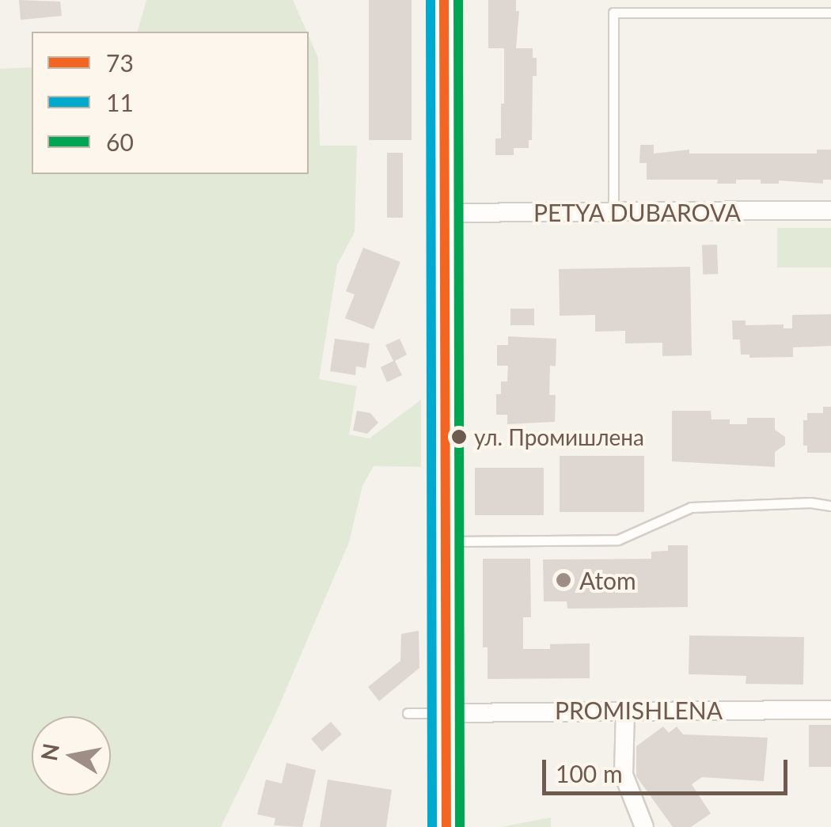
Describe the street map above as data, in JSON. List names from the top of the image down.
{
  "streets": {
    "street": ["PETYA DUBAROVA", "PROMISHLENA"]
  },
  "places": ["ул. Промишлена", "Atom"],
  "lines": ["transit line 73", "transit line 11", "transit line 60"],
  "legend": ["73", "11", "60"],
  "scale_bar": "100 m",
  "north": "left"
}
